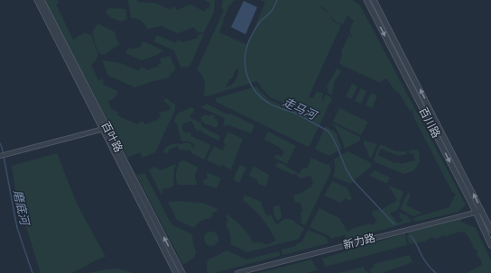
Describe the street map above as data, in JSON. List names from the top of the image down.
{
  "streets": {
    "street": ["百川路", "百叶路", "新力路"]
  },
  "crossings": [
    ["百川路", "新力路"]
  ],
  "water": ["走马河", "磨底河"]
}
